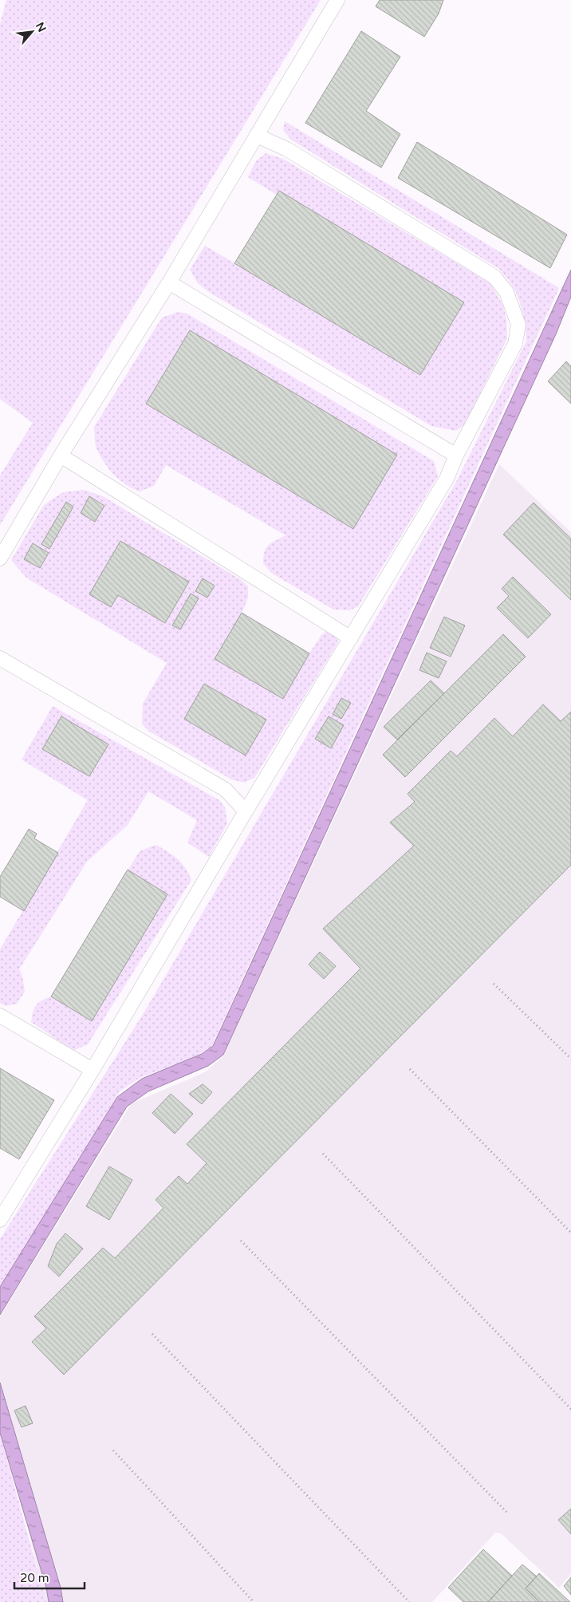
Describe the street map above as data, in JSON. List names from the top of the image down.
{
  "scale_bar": "20 m",
  "north": "top right"
}
